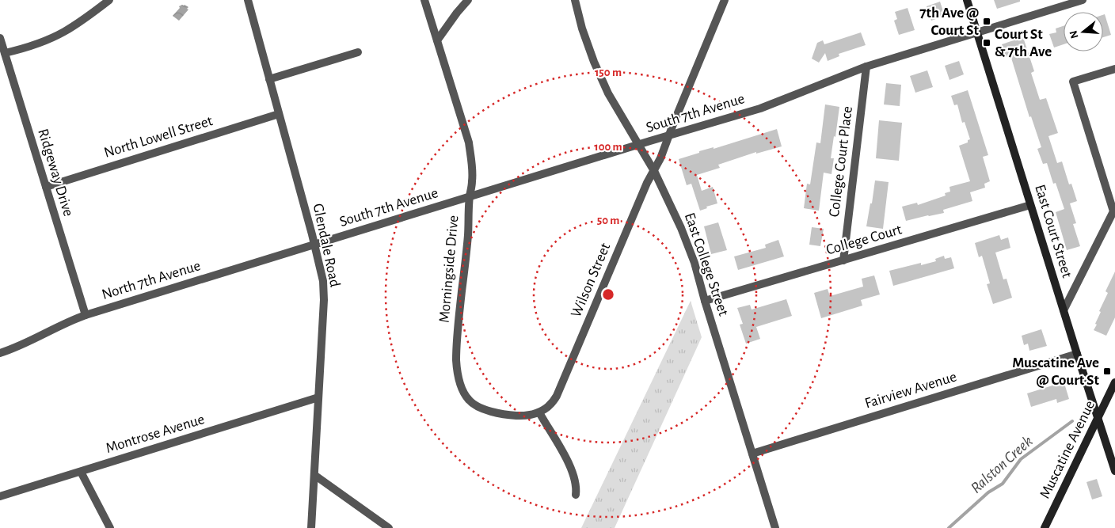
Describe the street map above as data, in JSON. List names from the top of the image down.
{
  "streets": {
    "street": [
      "South 7th Avenue",
      "North Lowell Street",
      "College Court Place",
      "Ridgeway Drive",
      "East Court Street",
      "College Court",
      "Glendale Road",
      "East College Street",
      "Morningside Drive",
      "North 7th Avenue",
      "Wilson Street",
      "Fairview Avenue",
      "Montrose Avenue",
      "Muscatine Avenue"
    ]
  },
  "crossings": [
    ["South 7th Avenue", "College Court Place"],
    ["South 7th Avenue", "East Court Street"],
    ["South 7th Avenue", "Glendale Road"],
    ["South 7th Avenue", "East College Street"],
    ["South 7th Avenue", "Morningside Drive"],
    ["South 7th Avenue", "North 7th Avenue"],
    ["South 7th Avenue", "Wilson Street"],
    ["North Lowell Street", "Ridgeway Drive"],
    ["North Lowell Street", "Glendale Road"],
    ["College Court Place", "College Court"],
    ["Ridgeway Drive", "North 7th Avenue"],
    ["East Court Street", "College Court"],
    ["East Court Street", "Fairview Avenue"],
    ["East Court Street", "Muscatine Avenue"],
    ["College Court", "East College Street"],
    ["Glendale Road", "North 7th Avenue"],
    ["Glendale Road", "Montrose Avenue"],
    ["East College Street", "Wilson Street"],
    ["East College Street", "Fairview Avenue"],
    ["Morningside Drive", "Wilson Street"]
  ],
  "water": ["Ralston Creek"],
  "places": {
    "transit": ["7th Ave @ Court St", "Court St & 7th Ave", "Muscatine Ave @ Court St"]
  },
  "north": "left",
  "rings": ["150 m", "100 m", "50 m"]
}
